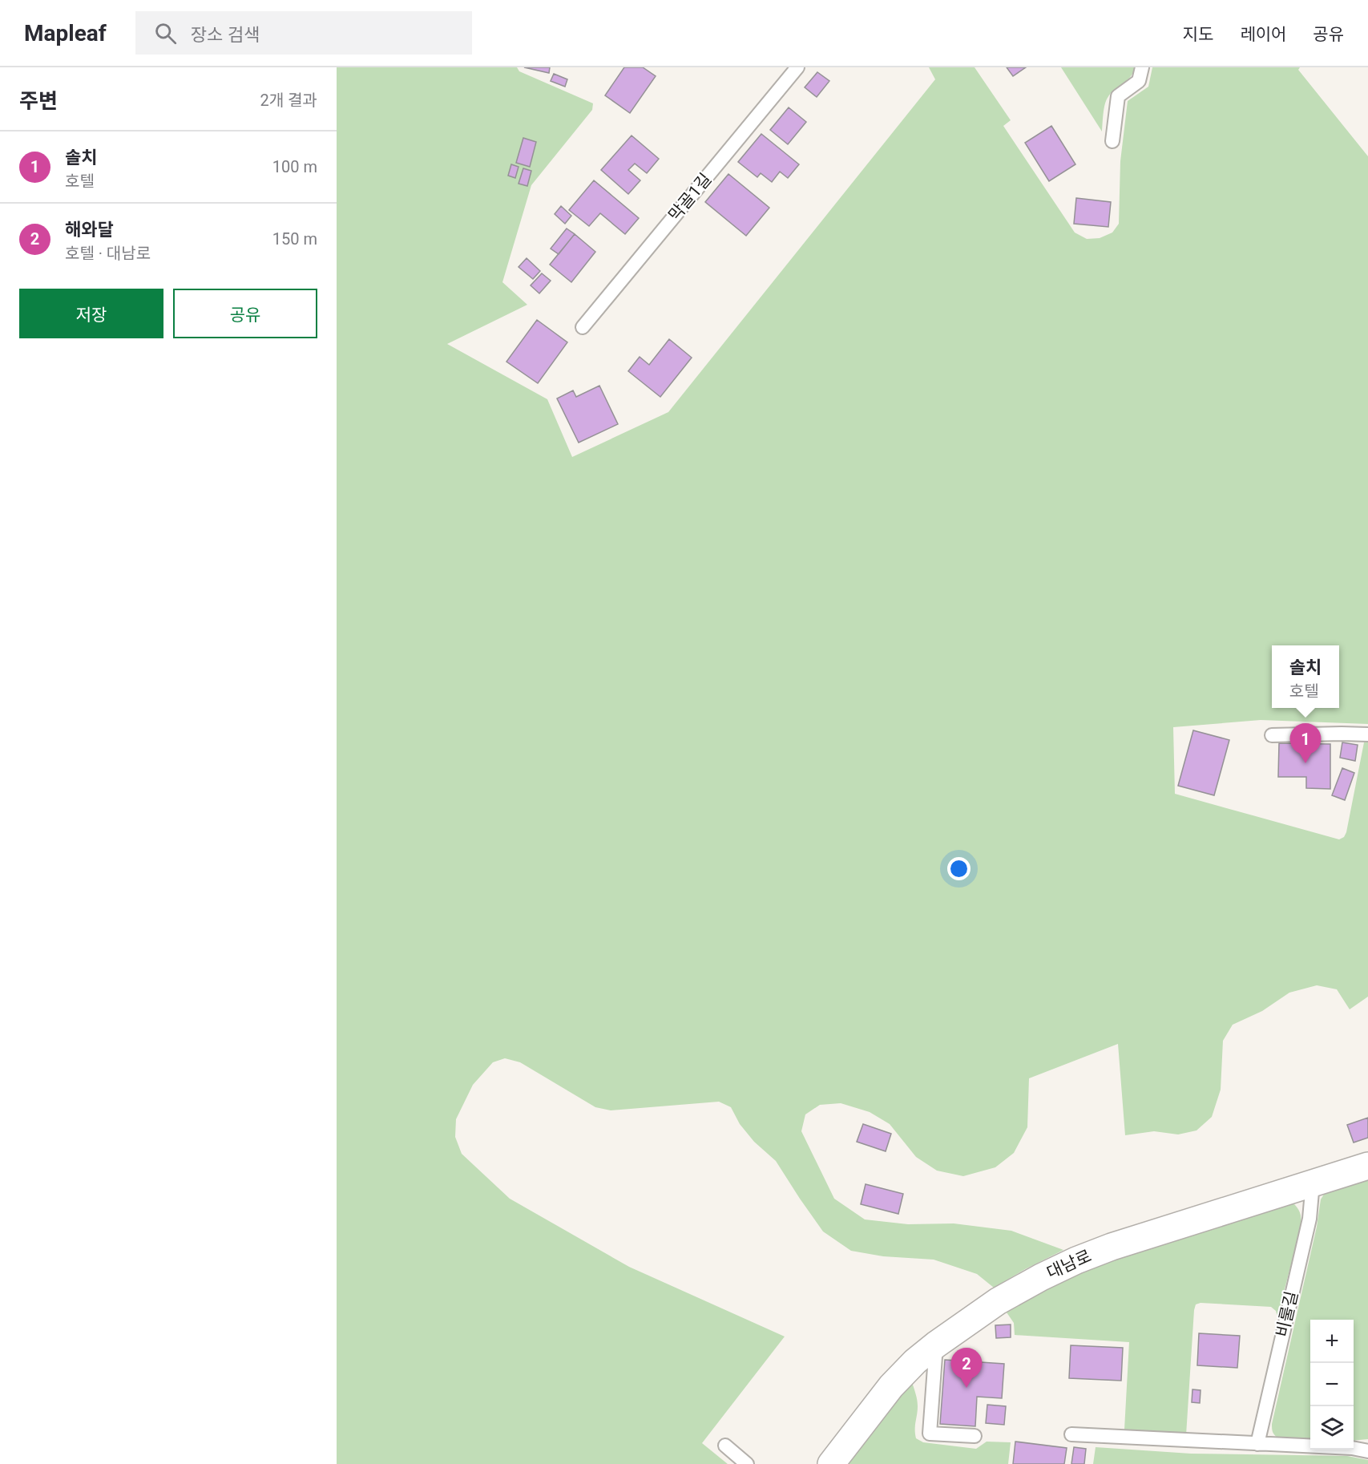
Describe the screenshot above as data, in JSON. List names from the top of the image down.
{
  "streets": {
    "street": ["대남로"],
    "lane": ["막골1길", "비룰길"]
  },
  "crossings": [
    ["대남로", "비룰길"]
  ],
  "page": {
    "header": "Mapleaf",
    "search": "장소 검색",
    "nav": ["지도", "레이어", "공유"],
    "heading": ["주변", "2개 결과"],
    "list": [
      {
        "mark": "1",
        "name": "솔치",
        "note": "호텔",
        "value": "100 m"
      },
      {
        "mark": "2",
        "name": "해와달",
        "note": "호텔 · 대남로",
        "value": "150 m"
      }
    ],
    "buttons": ["저장", "공유"],
    "popup": ["솔치", "호텔"],
    "pins": ["1", "2"],
    "map_buttons": ["+", "−"]
  }
}
